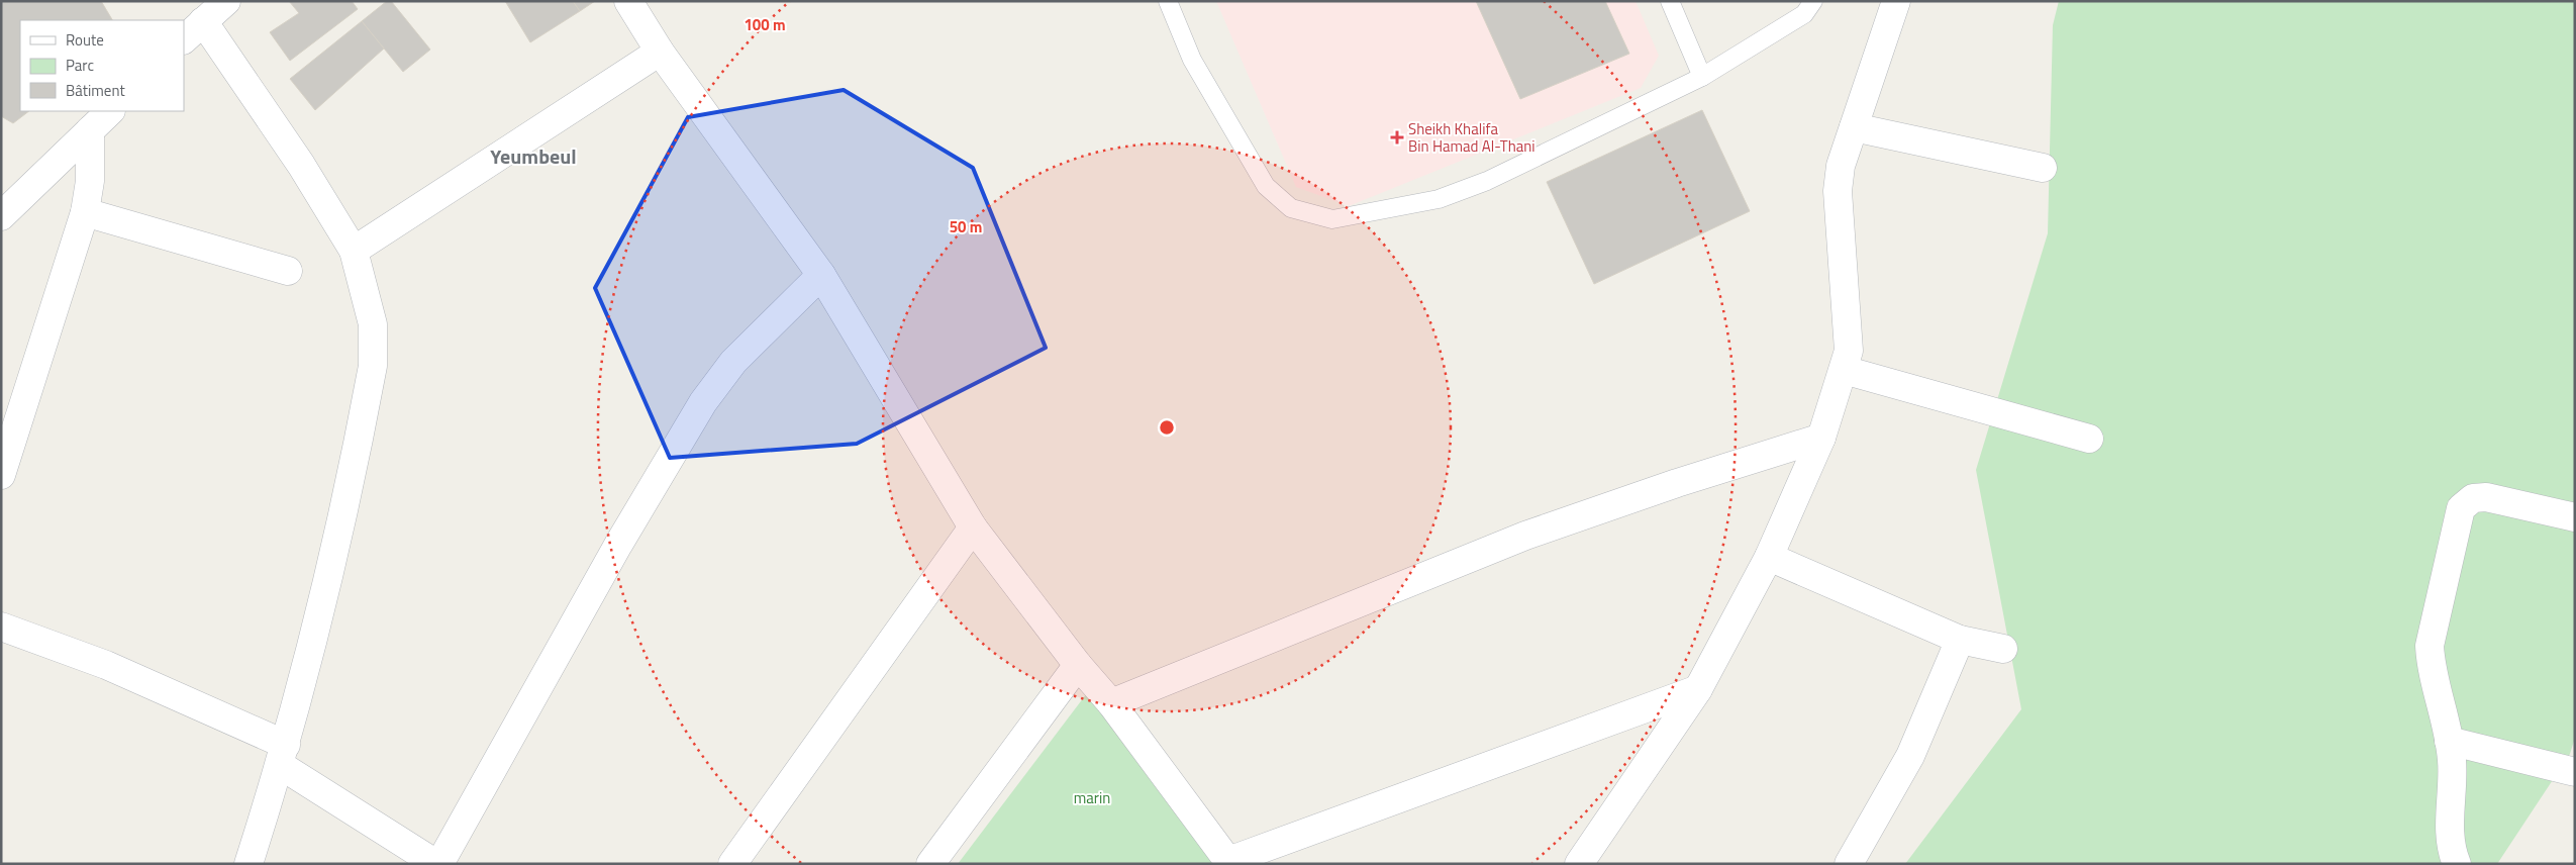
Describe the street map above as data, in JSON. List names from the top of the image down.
{
  "districts": ["Yeumbeul"],
  "parks": ["marin"],
  "places": {
    "health": ["Sheikh Khalifa Bin Hamad Al-Thani"]
  },
  "legend": ["Route", "Parc", "Bâtiment"],
  "rings": ["100 m", "50 m"]
}
